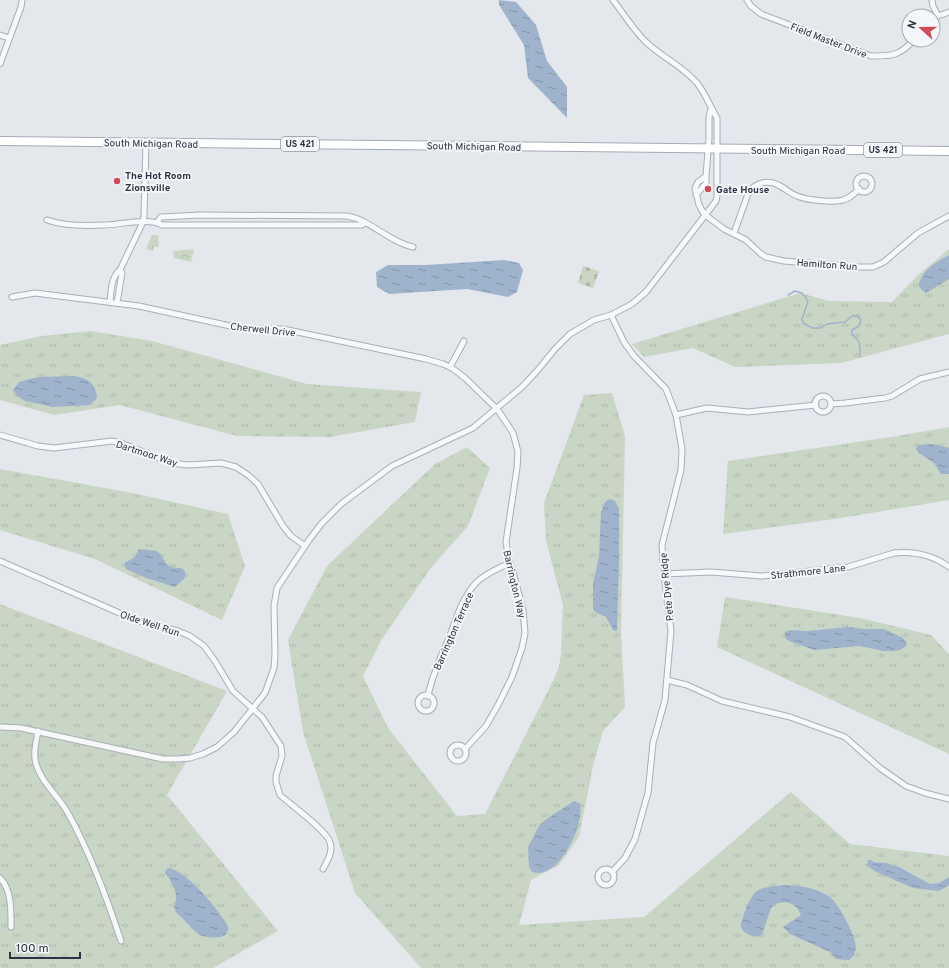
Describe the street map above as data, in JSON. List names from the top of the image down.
{
  "streets": {
    "main road": ["South Michigan Road", "US 421"],
    "street": [
      "Field Master Drive",
      "Hamilton Run",
      "Cherwell Drive",
      "Dartmoor Way",
      "Strathmore Lane",
      "Barrington Way",
      "Pete Dye Ridge",
      "Olde Well Run",
      "Barrington Terrace"
    ]
  },
  "crossings": [
    ["Cherwell Drive", "Barrington Way"],
    ["Strathmore Lane", "Pete Dye Ridge"],
    ["Barrington Way", "Barrington Terrace"]
  ],
  "places": ["The Hot Room Zionsville", "Gate House"],
  "scale_bar": "100 m",
  "north": "left"
}
